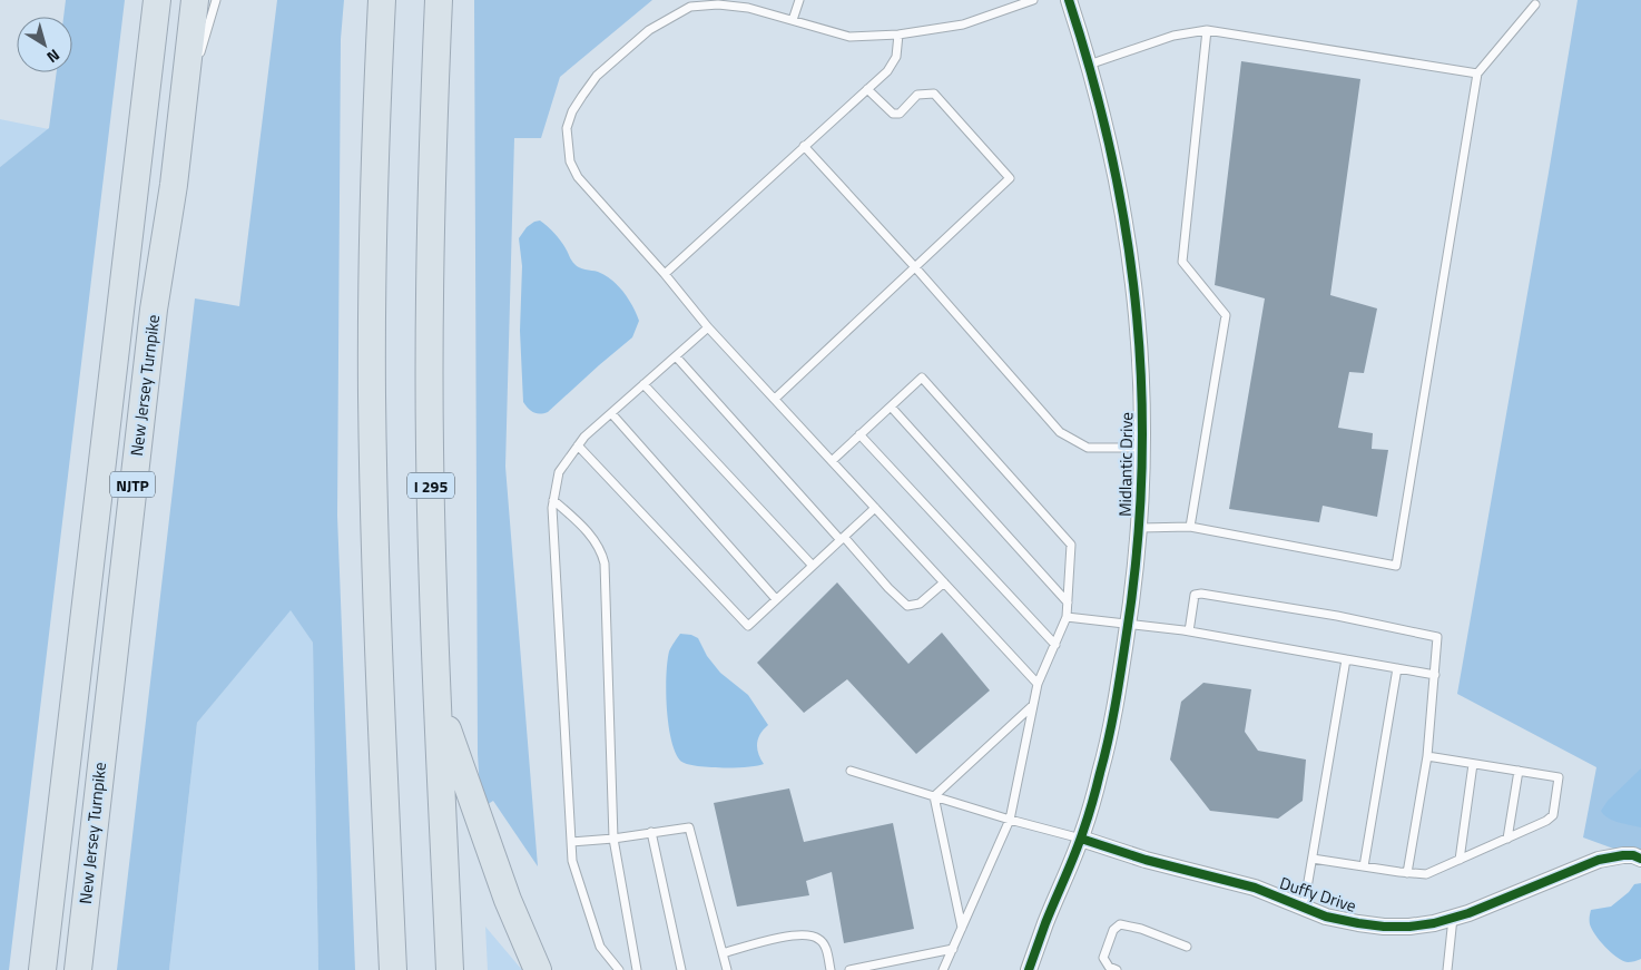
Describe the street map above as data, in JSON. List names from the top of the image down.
{
  "streets": {
    "highway": ["New Jersey Turnpike", "NJTP", "I 295"],
    "street": ["Midlantic Drive", "Duffy Drive"]
  },
  "crossings": [
    ["Midlantic Drive", "Duffy Drive"]
  ],
  "north": "bottom right"
}
